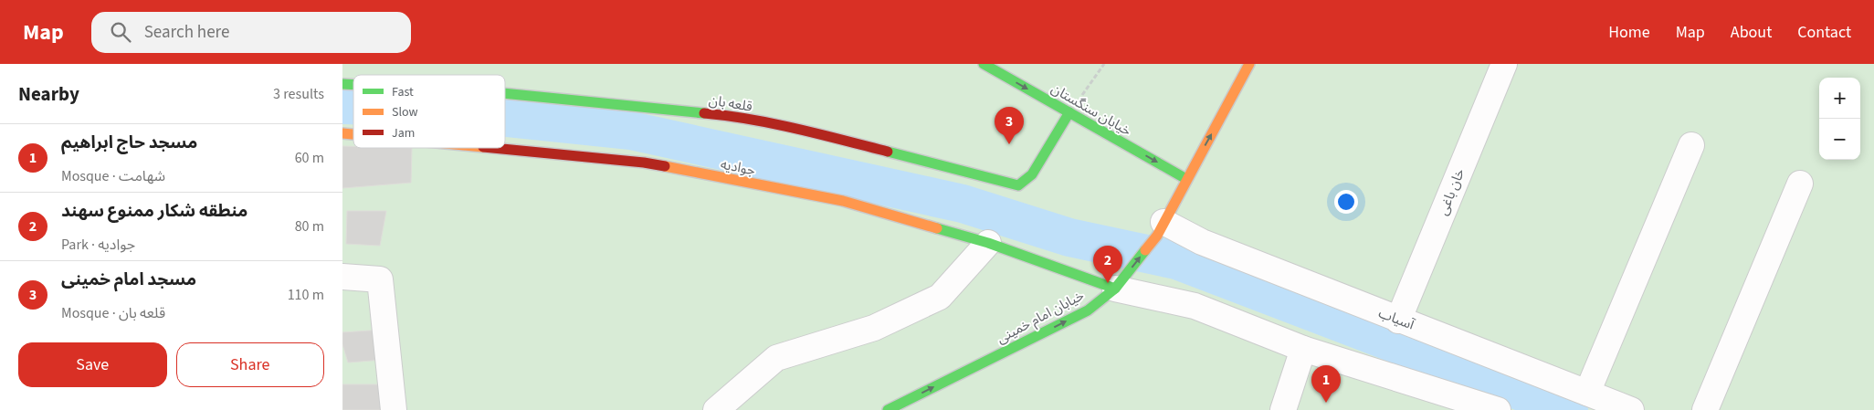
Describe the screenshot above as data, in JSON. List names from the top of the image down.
{
  "streets": {
    "street": [
      "قلعه بان",
      "خیابان سنگستان",
      "جوادیه",
      "خان باغی",
      "خیابان امام خمینی",
      "آسیاب"
    ]
  },
  "crossings": [
    ["قلعه بان", "خیابان سنگستان"],
    ["خیابان سنگستان", "خیابان امام خمینی"],
    ["جوادیه", "خیابان امام خمینی"],
    ["خان باغی", "آسیاب"],
    ["خیابان امام خمینی", "آسیاب"]
  ],
  "one_way": ["خیابان سنگستان", "خیابان امام خمینی"],
  "legend": ["Fast", "Slow", "Jam"],
  "page": {
    "header": "Map",
    "search": "Search here",
    "nav": [
      "Home",
      "Map",
      "About",
      "Contact"
    ],
    "heading": ["Nearby", "3 results"],
    "map_buttons": ["+", "−"],
    "pins": ["3", "2", "1"],
    "list": [
      {
        "mark": "1",
        "name": "مسجد حاج ابراهیم",
        "note": "Mosque · شهامت",
        "value": "60 m"
      },
      {
        "mark": "2",
        "name": "منطقه شکار ممنوع سهند",
        "note": "Park · جوادیه",
        "value": "80 m"
      },
      {
        "mark": "3",
        "name": "مسجد امام خمینی",
        "note": "Mosque · قلعه بان",
        "value": "110 m"
      }
    ],
    "buttons": ["Save", "Share"]
  }
}
